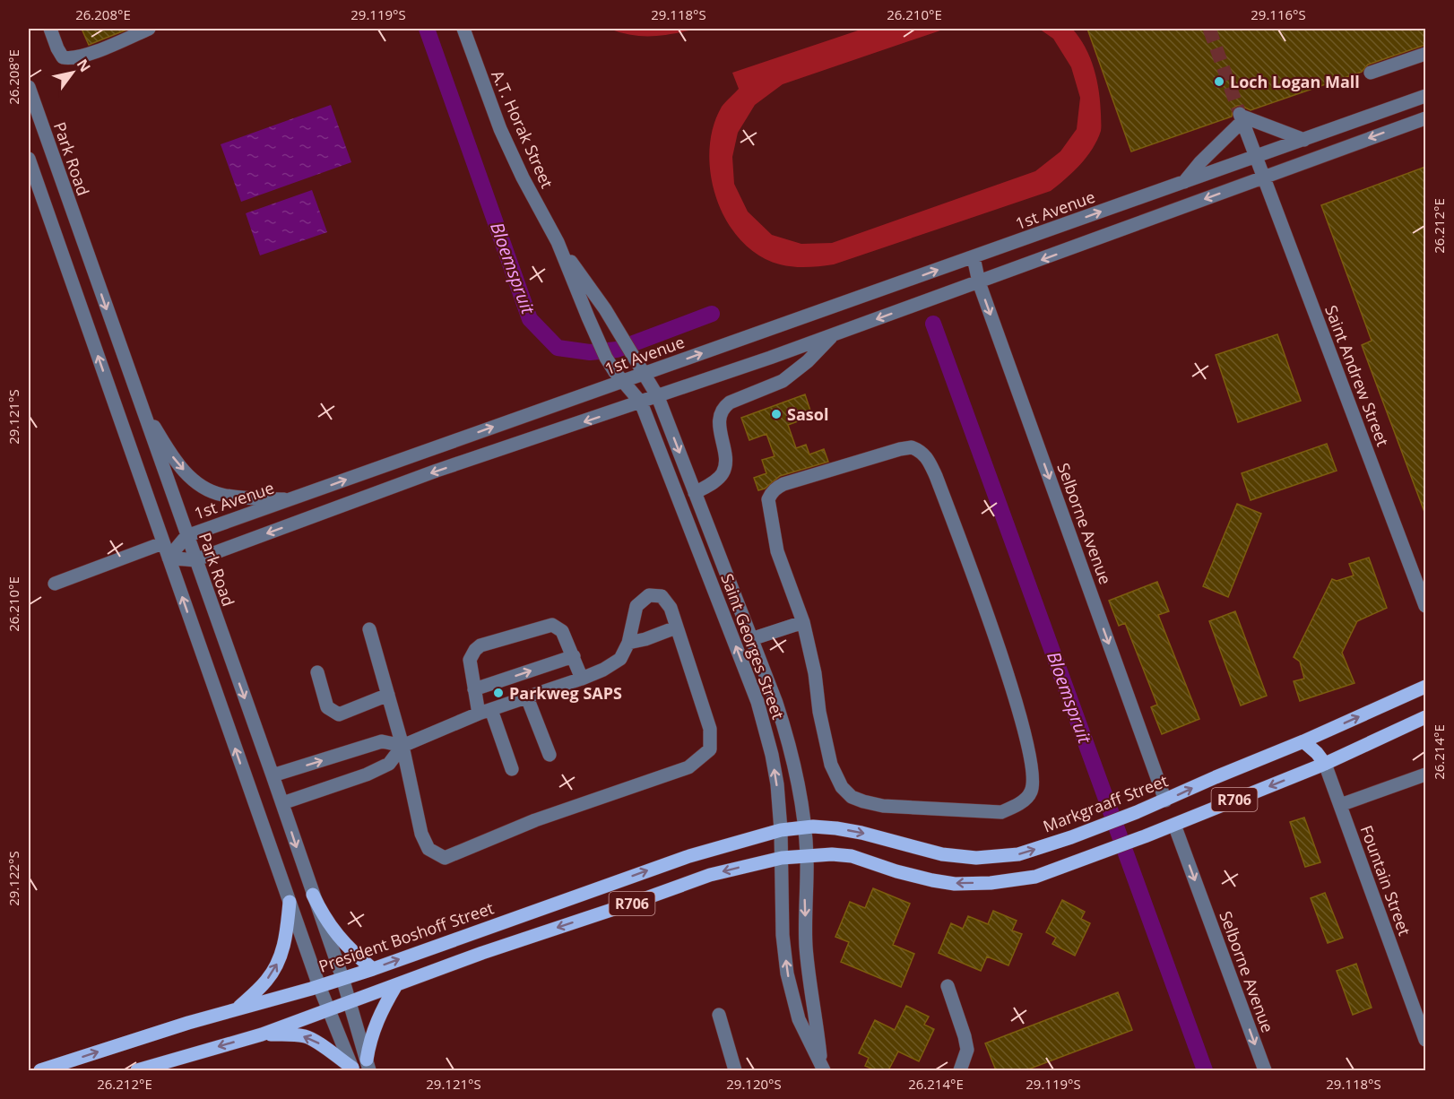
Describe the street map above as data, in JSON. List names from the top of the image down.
{
  "streets": {
    "main road": ["R706", "Markgraaff Street", "President Boshoff Street"],
    "street": [
      "A.T. Horak Street",
      "Park Road",
      "1st Avenue",
      "Saint Andrew Street",
      "Selborne Avenue",
      "Saint Georges Street",
      "Fountain Street"
    ]
  },
  "crossings": [
    ["A.T. Horak Street", "1st Avenue"],
    ["A.T. Horak Street", "Saint Georges Street"],
    ["Park Road", "1st Avenue"],
    ["Park Road", "R706"],
    ["Park Road", "President Boshoff Street"],
    ["1st Avenue", "Saint Andrew Street"],
    ["1st Avenue", "Selborne Avenue"],
    ["1st Avenue", "Saint Georges Street"],
    ["Selborne Avenue", "R706"],
    ["Selborne Avenue", "Markgraaff Street"],
    ["Saint Georges Street", "R706"],
    ["Saint Georges Street", "Markgraaff Street"],
    ["Saint Georges Street", "President Boshoff Street"],
    ["R706", "Fountain Street"],
    ["Markgraaff Street", "President Boshoff Street"]
  ],
  "one_way": ["Selborne Avenue"],
  "water": ["Bloemspruit"],
  "places": ["Loch Logan Mall", "Sasol", "Parkweg SAPS"],
  "north": "top right",
  "coordinates": [
    "26.208°E",
    "29.119°S",
    "29.118°S",
    "26.210°E",
    "29.116°S",
    "26.212°E",
    "29.121°S",
    "26.214°E",
    "29.122°S",
    "29.120°S"
  ]
}
